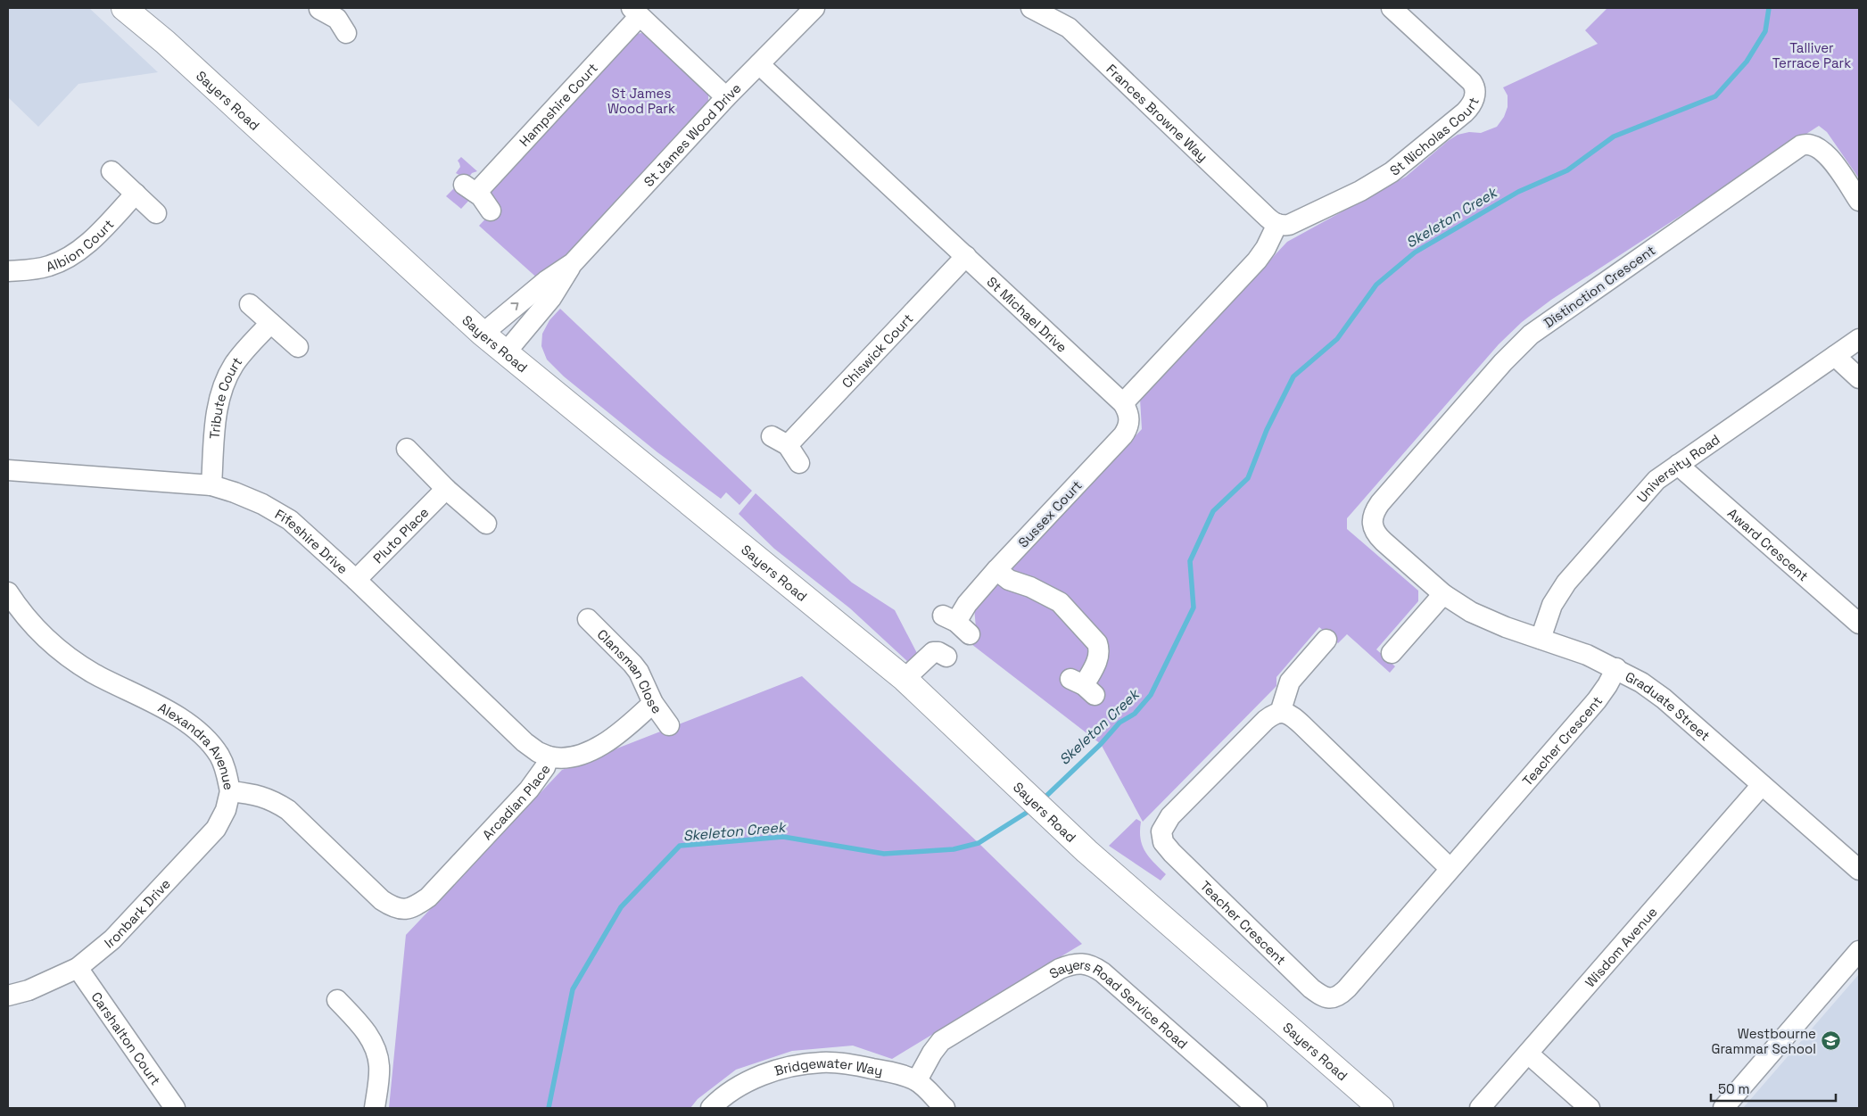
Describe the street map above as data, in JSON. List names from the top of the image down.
{
  "streets": {
    "main road": ["Sayers Road"],
    "street": [
      "Hampshire Court",
      "Frances Browne Way",
      "St Nicholas Court",
      "St James Wood Drive",
      "Albion Court",
      "Distinction Crescent",
      "St Michael Drive",
      "Chiswick Court",
      "Tribute Court",
      "University Road",
      "Sussex Court",
      "Pluto Place",
      "Fifeshire Drive",
      "Award Crescent",
      "Clansman Close",
      "Graduate Street",
      "Teacher Crescent",
      "Alexandra Avenue",
      "Arcadian Place",
      "Ironbark Drive",
      "Wisdom Avenue",
      "Sayers Road Service Road",
      "Carshalton Court",
      "Bridgewater Way"
    ]
  },
  "crossings": [
    ["Sayers Road", "St James Wood Drive"],
    ["Frances Browne Way", "St Nicholas Court"],
    ["St James Wood Drive", "St Michael Drive"],
    ["Distinction Crescent", "Graduate Street"],
    ["St Michael Drive", "Chiswick Court"],
    ["St Michael Drive", "Sussex Court"],
    ["Tribute Court", "Fifeshire Drive"],
    ["University Road", "Award Crescent"],
    ["University Road", "Graduate Street"],
    ["Pluto Place", "Fifeshire Drive"],
    ["Fifeshire Drive", "Arcadian Place"],
    ["Clansman Close", "Arcadian Place"],
    ["Graduate Street", "Teacher Crescent"],
    ["Graduate Street", "Wisdom Avenue"],
    ["Alexandra Avenue", "Arcadian Place"],
    ["Alexandra Avenue", "Ironbark Drive"],
    ["Ironbark Drive", "Carshalton Court"],
    ["Sayers Road Service Road", "Bridgewater Way"]
  ],
  "water": ["Skeleton Creek"],
  "parks": ["Talliver Terrace Park", "St James Wood Park"],
  "places": {
    "school or university": ["Westbourne Grammar School"]
  },
  "scale_bar": "50 m"
}
